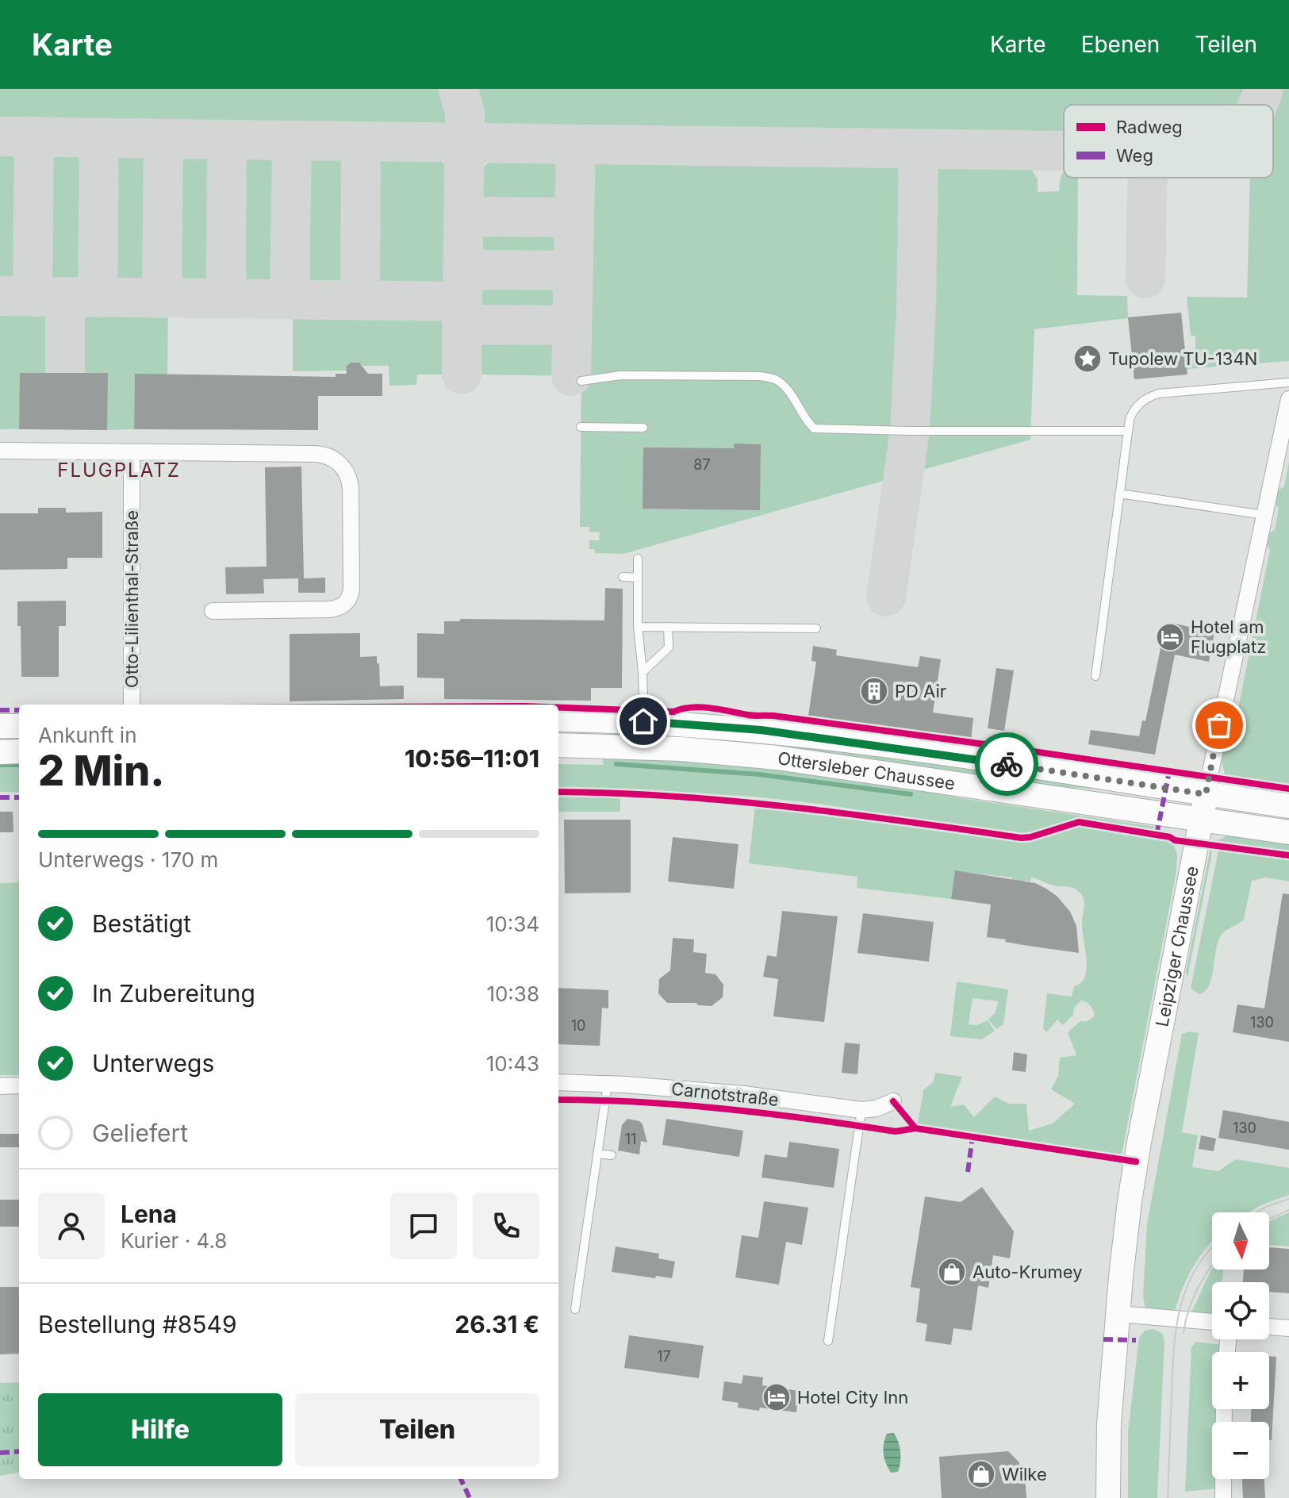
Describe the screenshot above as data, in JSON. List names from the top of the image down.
{
  "streets": {
    "main road": ["Ottersleber Chaussee", "Leipziger Chaussee"],
    "street": ["Otto-Lilienthal-Straße", "Carnotstraße"]
  },
  "crossings": [
    ["Ottersleber Chaussee", "Leipziger Chaussee"]
  ],
  "districts": ["FLUGPLATZ"],
  "places": {
    "place": ["Tupolew TU-134N"],
    "hotel": ["Hotel am Flugplatz", "Hotel City Inn"],
    "building": ["PD Air"],
    "shop": ["Auto-Krumey", "Wilke"]
  },
  "house_numbers": [
    "87",
    "130",
    "10",
    "130",
    "11",
    "17"
  ],
  "legend": ["Radweg", "Weg"],
  "north": "bottom",
  "page": {
    "header": "Karte",
    "nav": ["Karte", "Ebenen", "Teilen"],
    "heading": ["2 Min.", "Ankunft in", "10:56–11:01"],
    "panel": [
      "Lena",
      "Kurier · 4.8",
      "Bestellung #8549",
      "26.31 €"
    ],
    "bar": "Unterwegs · 170 m",
    "list": [
      ["Bestätigt", "10:34"],
      ["In Zubereitung", "10:38"],
      ["Unterwegs", "10:43"],
      "Geliefert"
    ],
    "map_buttons": ["+", "−"],
    "buttons": ["Hilfe", "Teilen"]
  }
}
